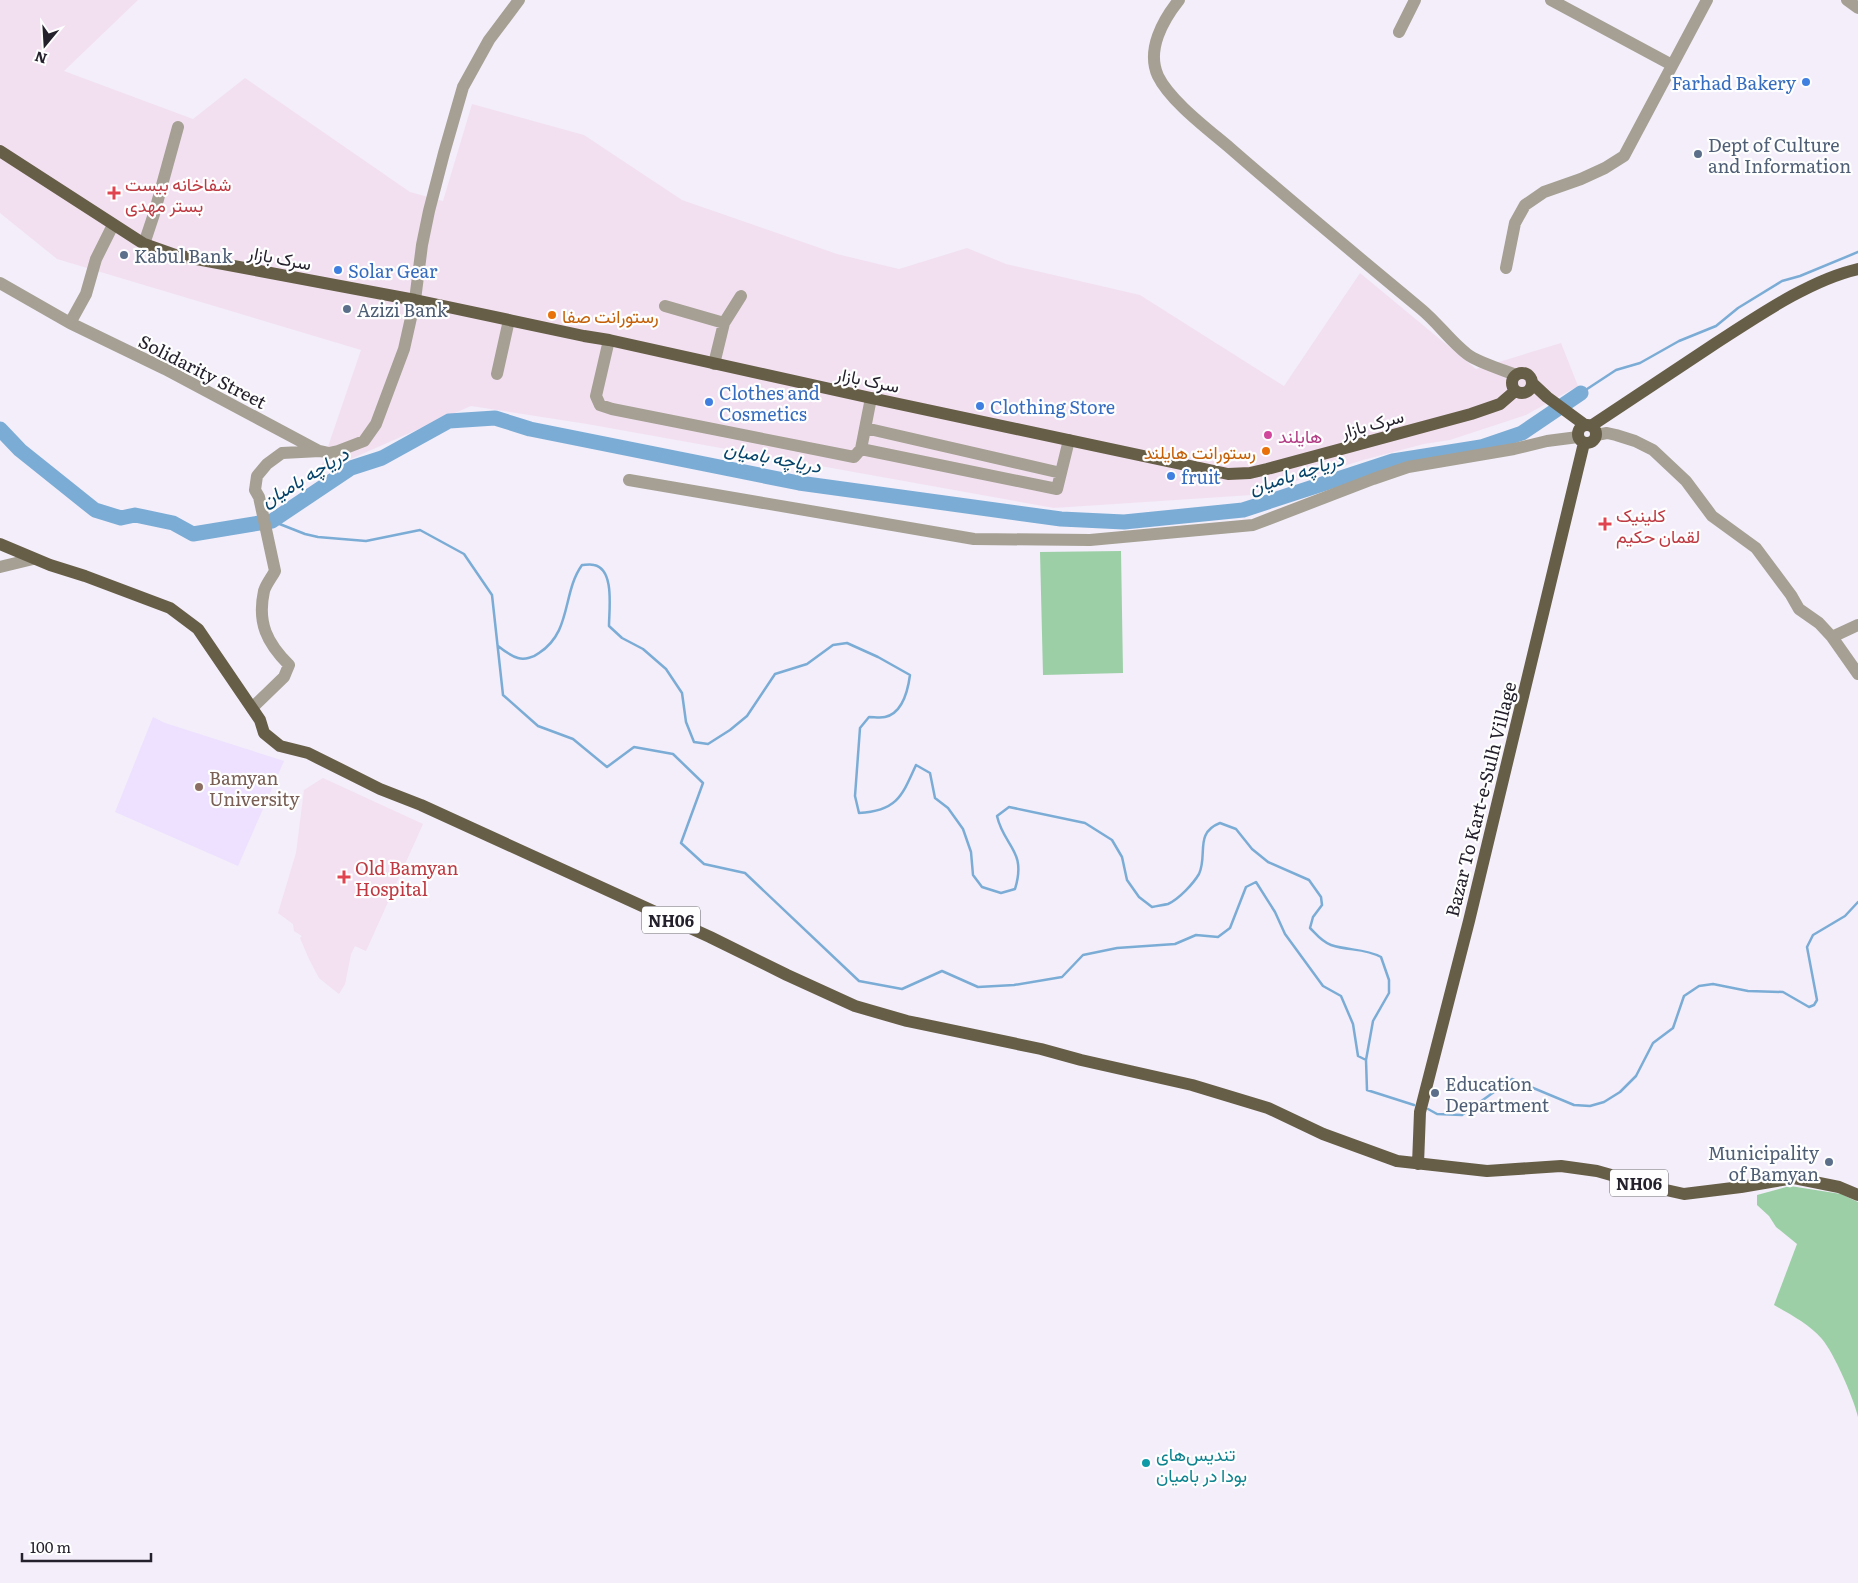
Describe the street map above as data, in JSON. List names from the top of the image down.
{
  "streets": {
    "main road": ["سرک بازار", "Bazar To Kart-e-Sulh Village", "NH06"],
    "street": ["Solidarity Street"]
  },
  "crossings": [
    ["Bazar To Kart-e-Sulh Village", "NH06"]
  ],
  "water": ["دریاچه بامیان"],
  "places": {
    "other": [
      "Farhad Bakery",
      "Dept of Culture and Information",
      "Kabul Bank",
      "Solar Gear",
      "Azizi Bank",
      "رستورانت صفا",
      "Clothes and Cosmetics",
      "Clothing Store",
      "هایلند",
      "رستورانت هایلند",
      "fruit",
      "Bamyan University",
      "Education Department",
      "Municipality of Bamyan",
      "تندیس‌های بودا در بامیان"
    ],
    "health": ["شفاخانه بیست بستر مهدی", "کلینیک لقمان حکیم", "Old Bamyan Hospital"]
  },
  "scale_bar": "100 m",
  "north": "bottom"
}
